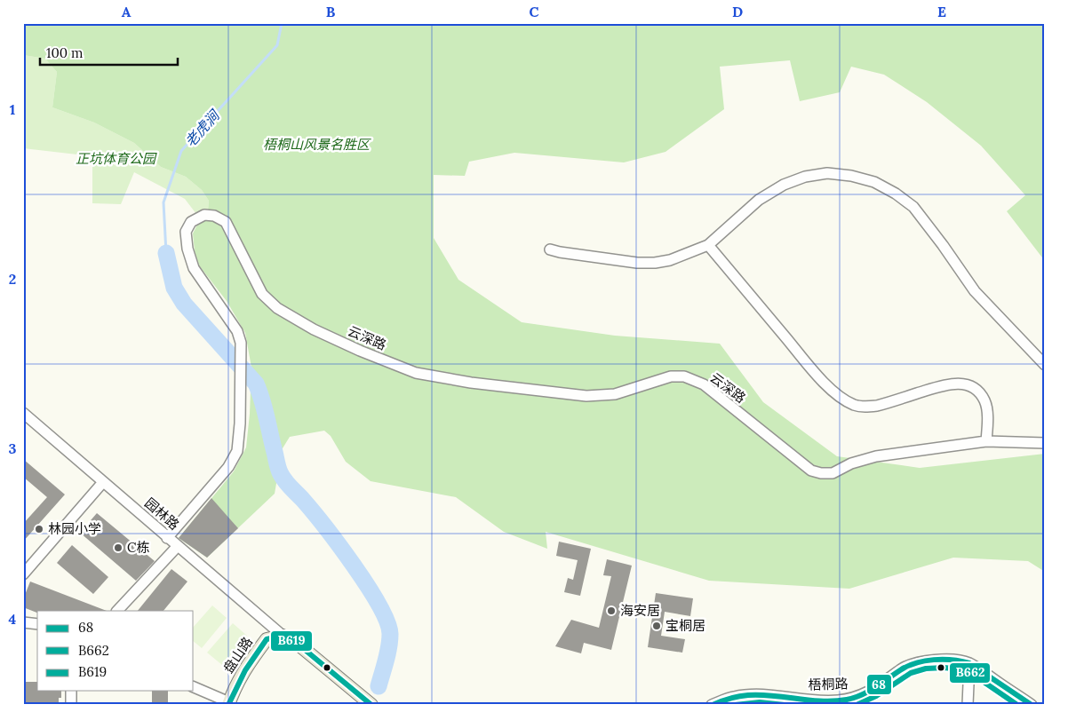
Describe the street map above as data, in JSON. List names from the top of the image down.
{
  "streets": {
    "main road": ["园林路", "盘山路"],
    "street": ["云深路", "梧桐路"]
  },
  "crossings": [
    ["云深路", "园林路"],
    ["园林路", "盘山路"]
  ],
  "water": ["老虎涧"],
  "parks": ["梧桐山风景名胜区", "正坑体育公园"],
  "places": [
    "林园小学",
    "C栋",
    "海安居",
    "宝桐居"
  ],
  "lines": ["transit line B619", "transit line 68", "transit line B662"],
  "legend": ["68", "B662", "B619"],
  "scale_bar": "100 m",
  "grid": {
    "columns": [
      "A",
      "B",
      "C",
      "D",
      "E"
    ],
    "rows": [
      "1",
      "2",
      "3",
      "4"
    ]
  }
}
